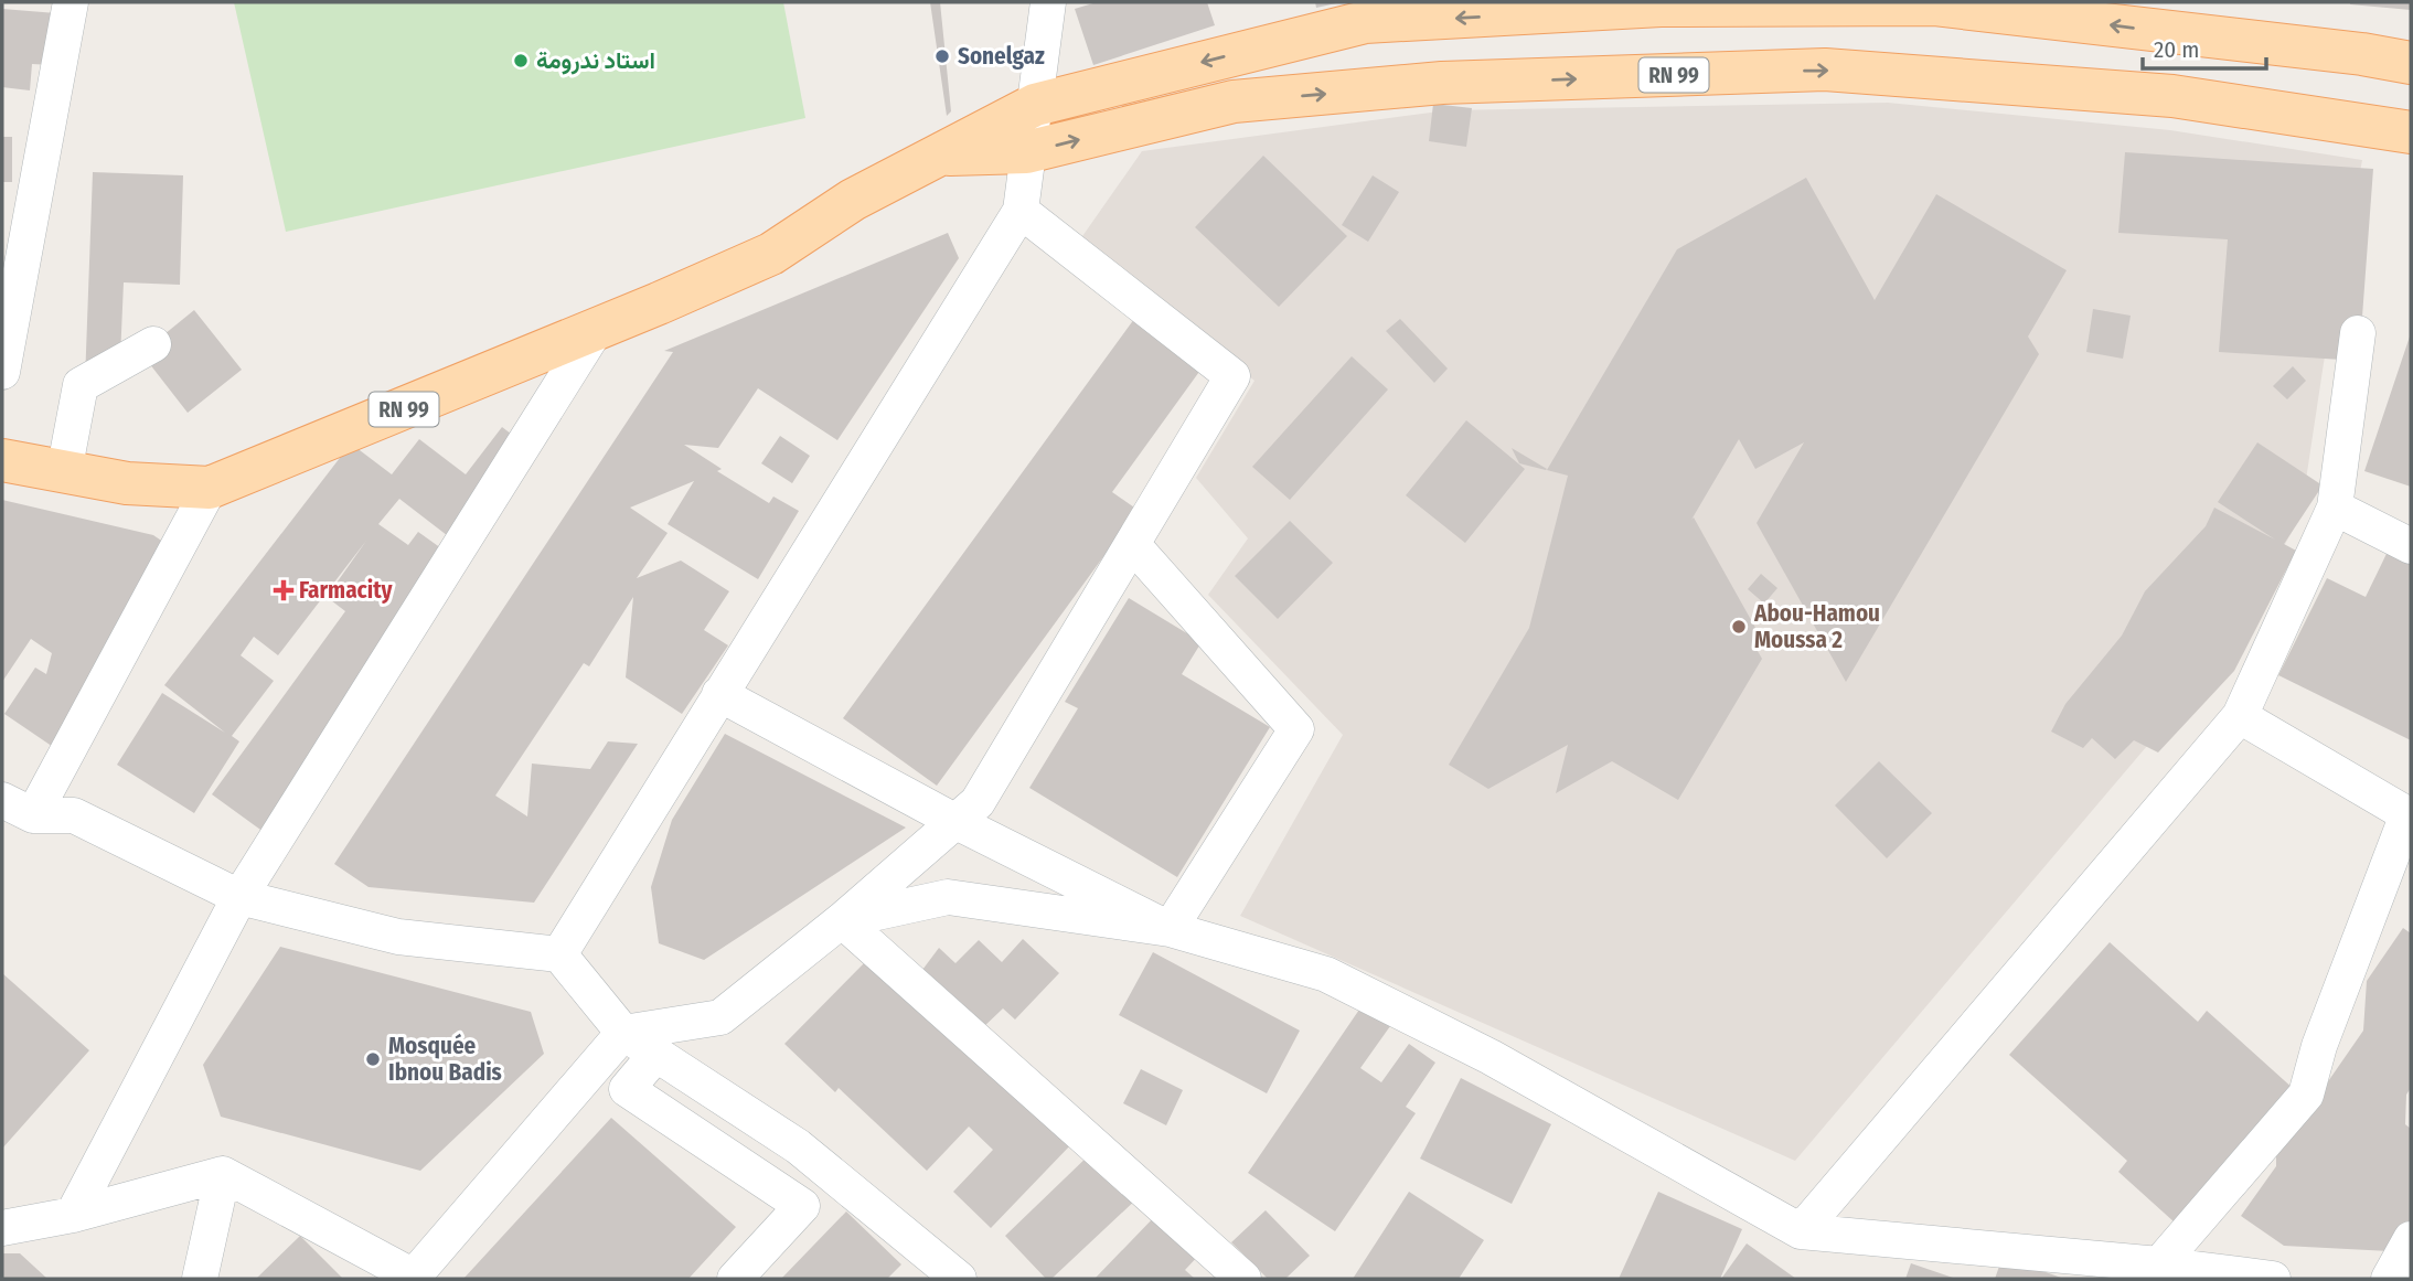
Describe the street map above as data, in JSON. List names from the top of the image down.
{
  "streets": {
    "main road": ["RN 99"]
  },
  "places": {
    "other": [
      "Sonelgaz",
      "استاد ندرومة",
      "Abou-Hamou Moussa 2",
      "Mosquée Ibnou Badis"
    ],
    "health": ["Farmacity"]
  },
  "scale_bar": "20 m"
}
